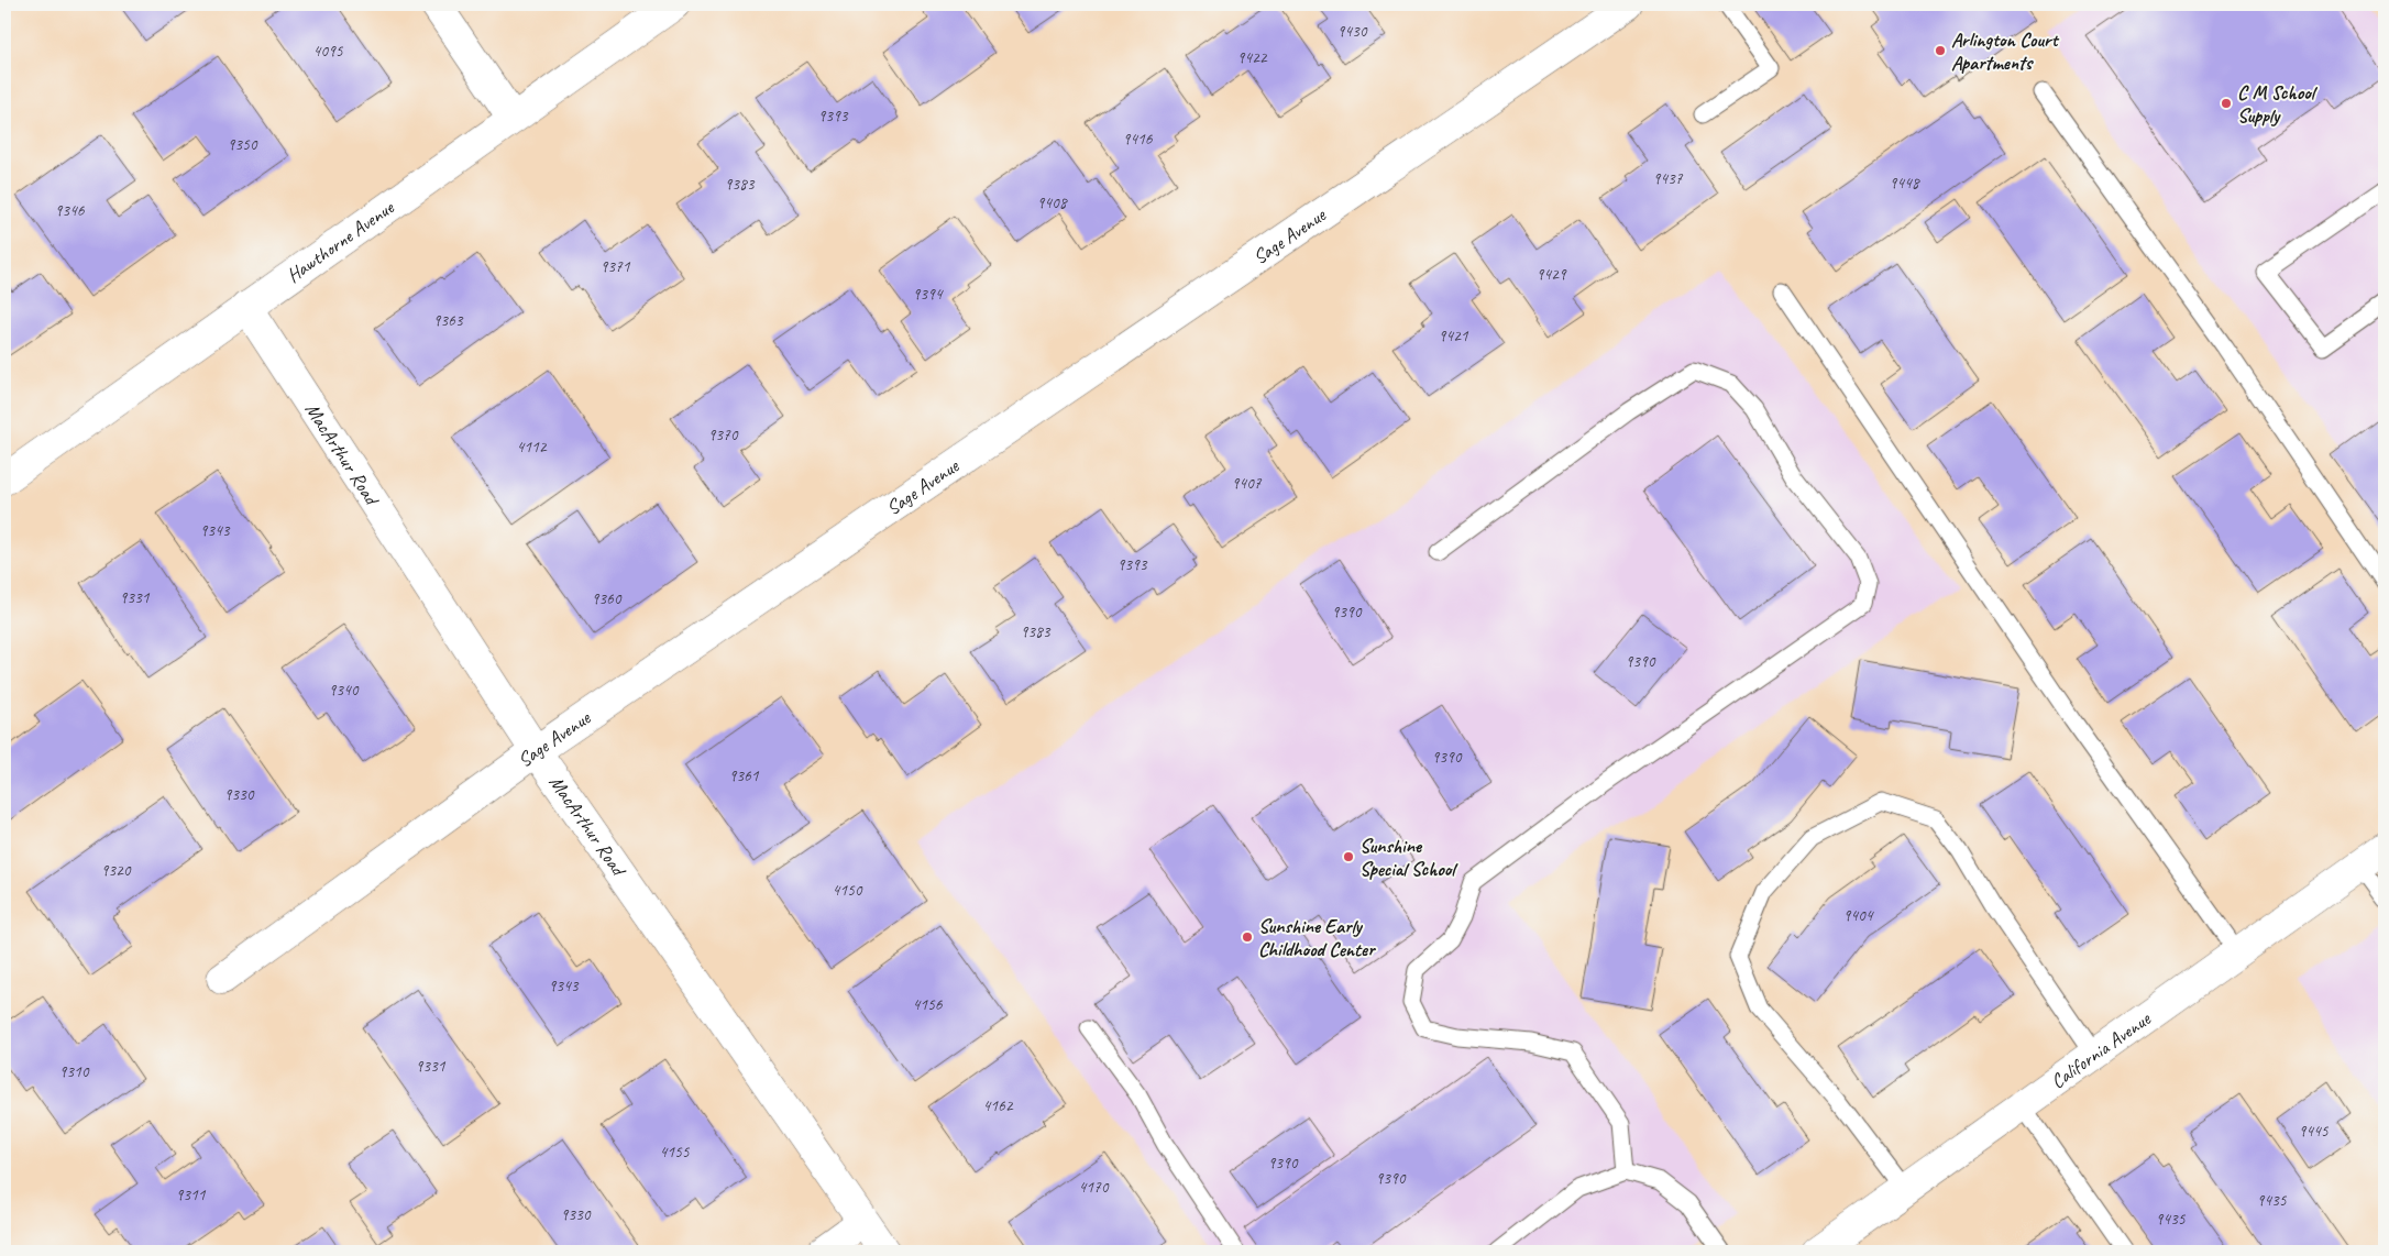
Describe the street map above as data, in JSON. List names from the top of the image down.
{
  "streets": {
    "street": [
      "Sage Avenue",
      "Hawthorne Avenue",
      "MacArthur Road",
      "California Avenue"
    ]
  },
  "crossings": [
    ["Sage Avenue", "MacArthur Road"],
    ["Hawthorne Avenue", "MacArthur Road"]
  ],
  "places": [
    "Arlington Court Apartments",
    "C M School Supply",
    "Sunshine Special School",
    "Sunshine Early Childhood Center"
  ],
  "house_numbers": [
    "9430",
    "4095",
    "9422",
    "9393",
    "9416",
    "9350",
    "9437",
    "9448",
    "9383",
    "9408",
    "9346",
    "9371",
    "9429",
    "9394",
    "9363",
    "9421",
    "9370",
    "4112",
    "9407",
    "9343",
    "9393",
    "9331",
    "9360",
    "9390",
    "9383",
    "9390",
    "9340",
    "9390",
    "9361",
    "9330",
    "9320",
    "4150",
    "9404",
    "9343",
    "4156",
    "9331",
    "9310",
    "4162",
    "9445",
    "4155",
    "9390",
    "9390",
    "4170",
    "9311",
    "9435",
    "9330",
    "9435"
  ]
}
